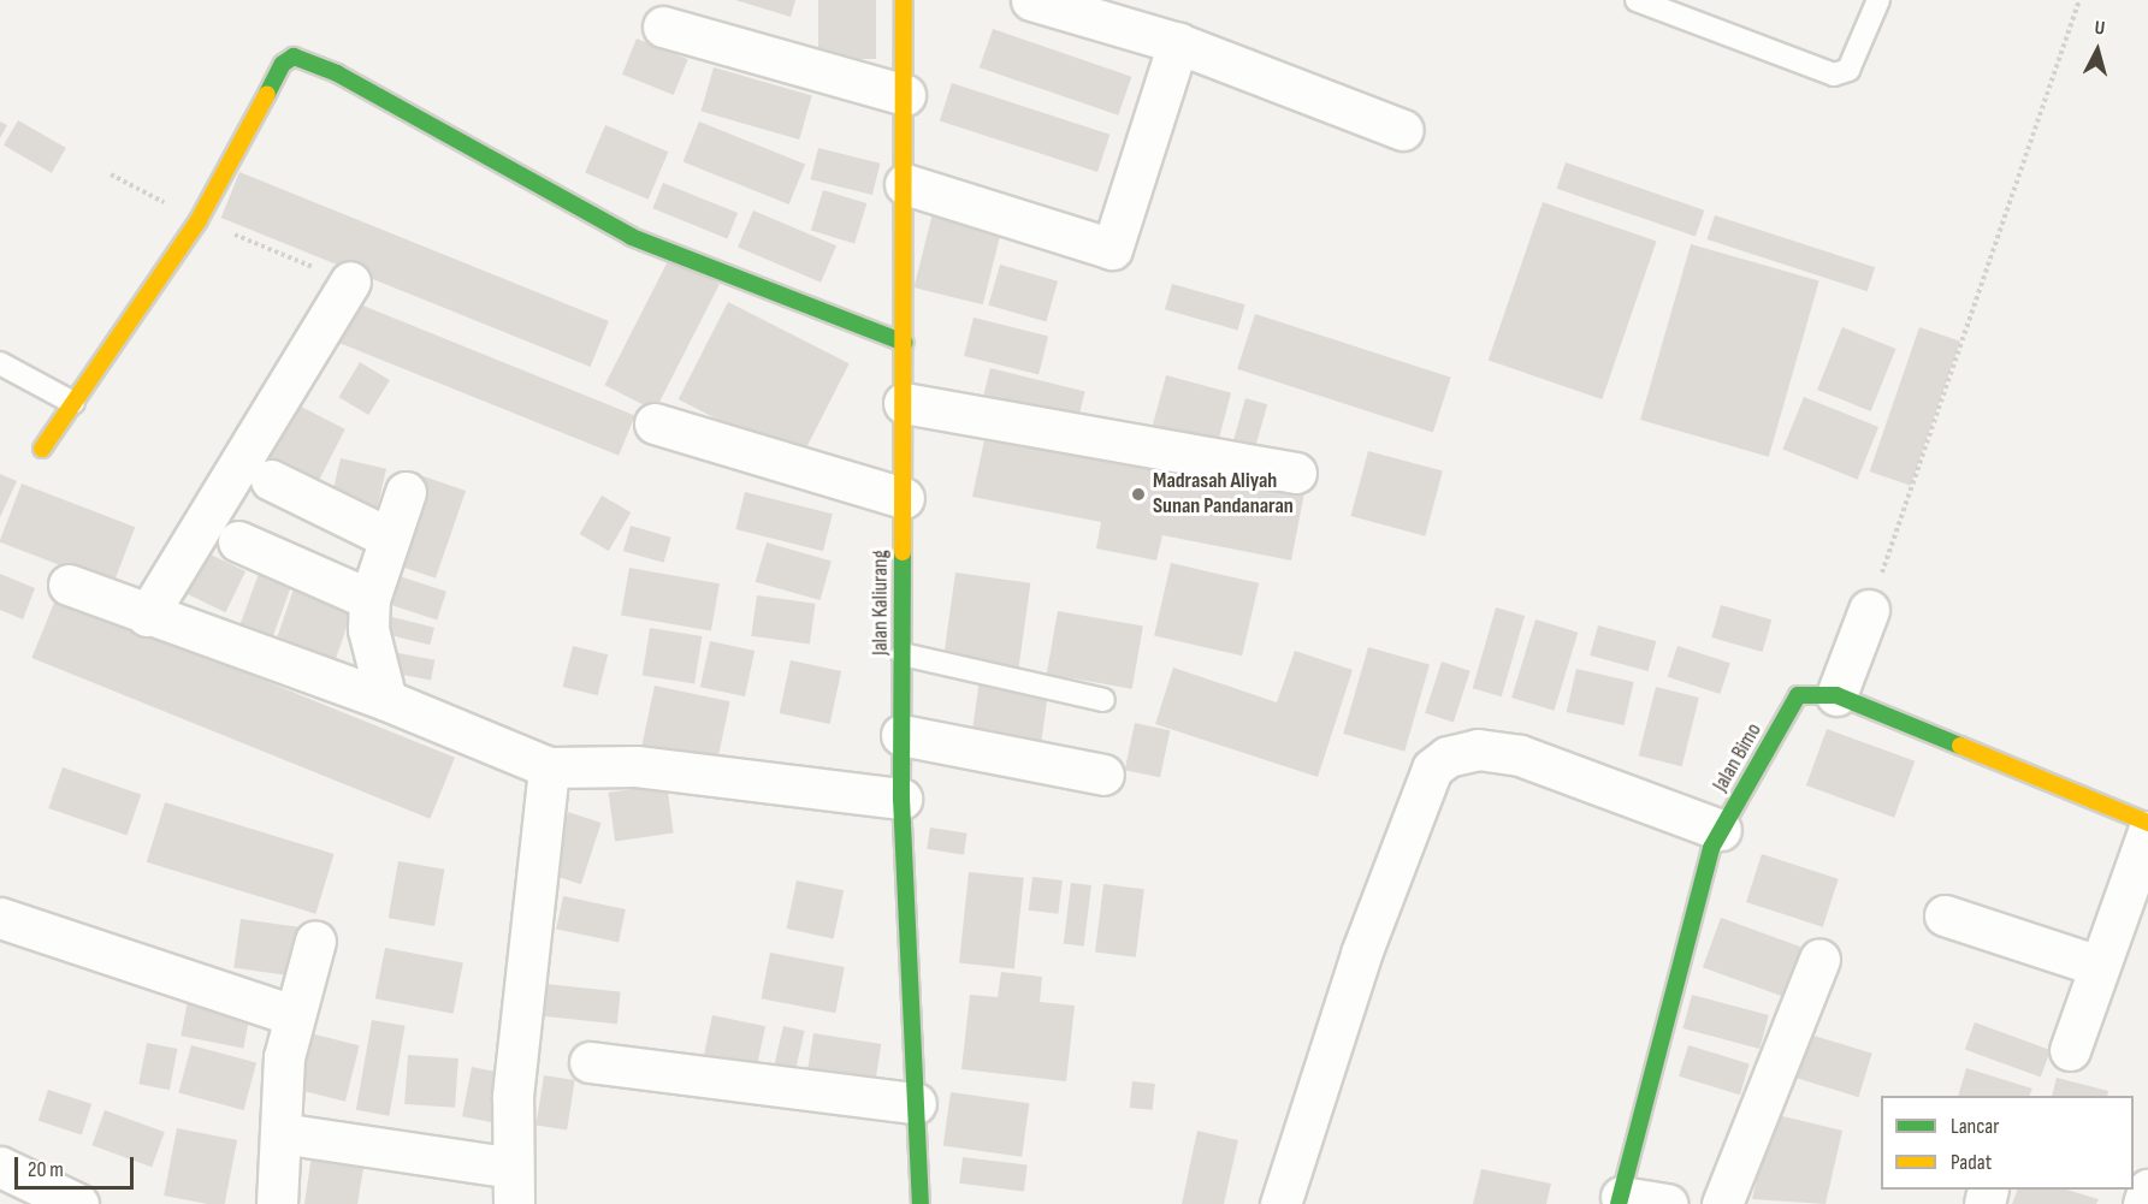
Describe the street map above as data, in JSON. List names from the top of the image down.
{
  "streets": {
    "street": ["Jalan Kaliurang", "Jalan Bimo"]
  },
  "places": ["Madrasah Aliyah Sunan Pandanaran"],
  "legend": ["Lancar", "Padat"],
  "scale_bar": "20 m",
  "north": "top"
}
